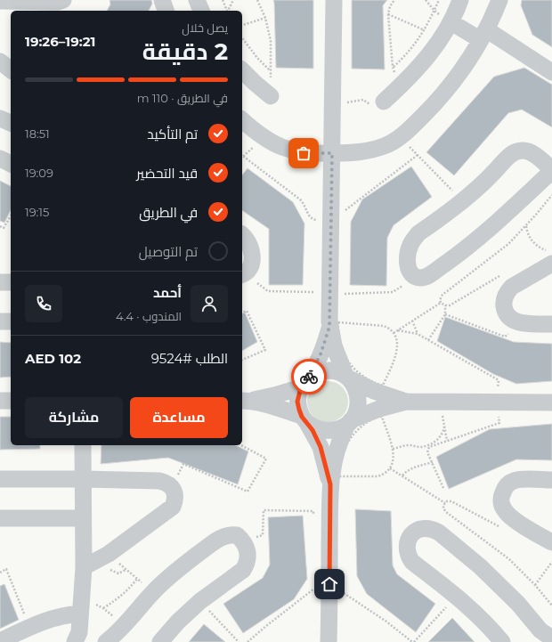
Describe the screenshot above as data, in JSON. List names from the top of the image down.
{
  "page": {
    "heading": ["2 دقيقة", "يصل خلال", "19:21–19:26"],
    "panel": [
      "أحمد",
      "المندوب · 4.4",
      "الطلب #9524",
      "AED 102"
    ],
    "bar": "في الطريق · 110 m",
    "list": [
      ["تم التأكيد", "18:51"],
      ["قيد التحضير", "19:09"],
      ["في الطريق", "19:15"],
      "تم التوصيل"
    ],
    "buttons": ["مساعدة", "مشاركة"]
  }
}
